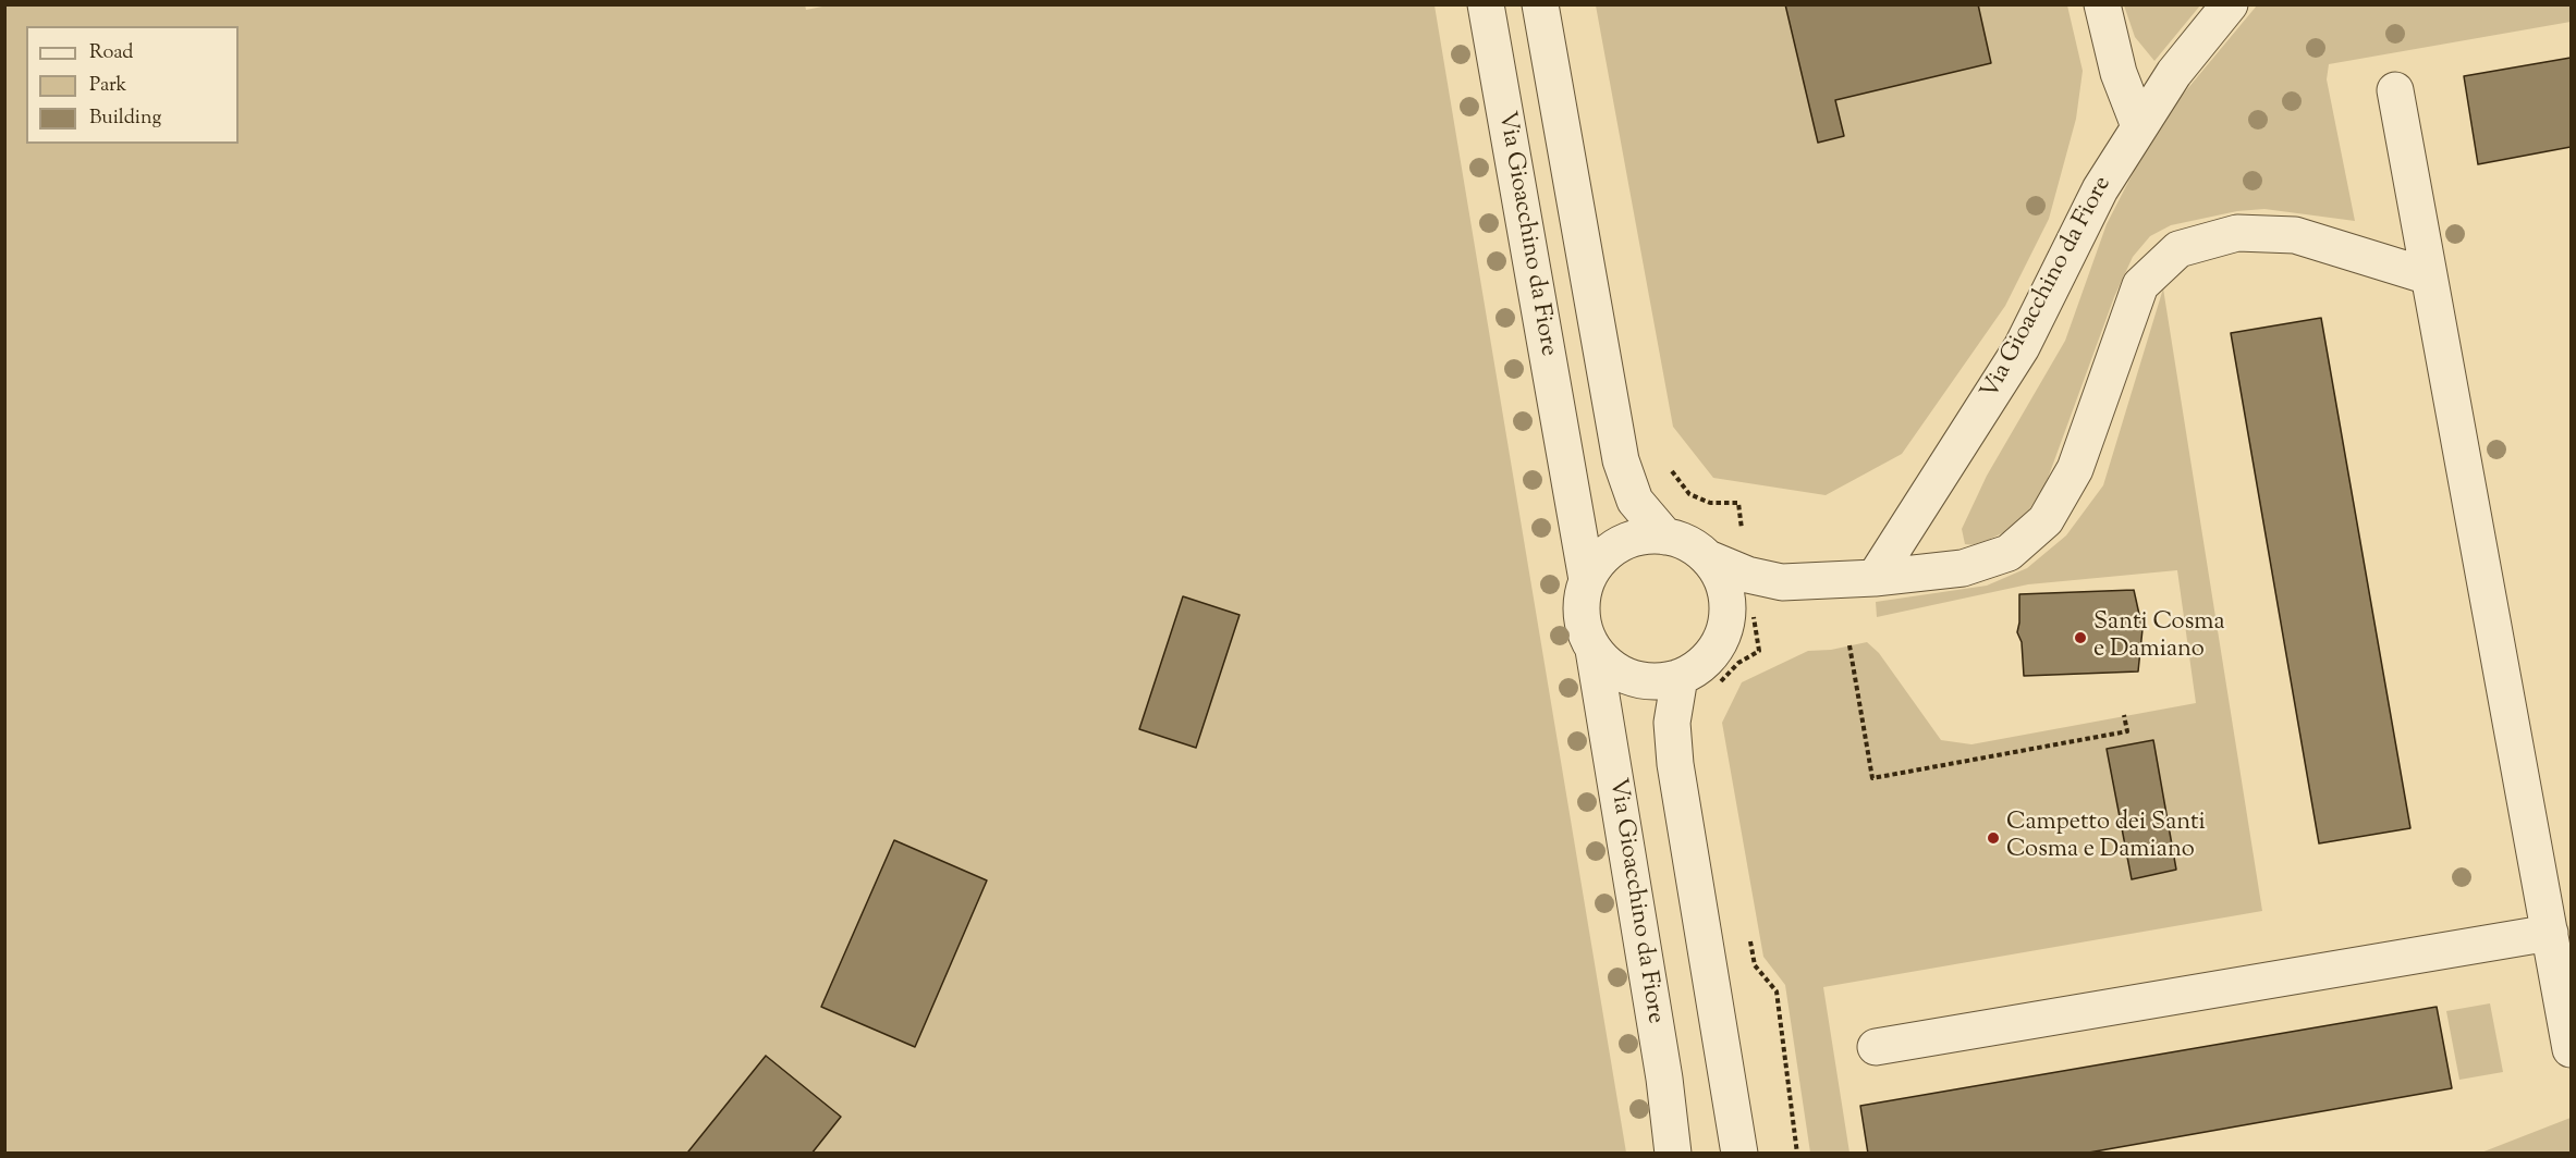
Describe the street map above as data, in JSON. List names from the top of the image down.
{
  "streets": {
    "street": ["Via Gioacchino da Fiore"]
  },
  "places": ["Santi Cosma e Damiano", "Campetto dei Santi Cosma e Damiano"],
  "legend": ["Road", "Park", "Building"]
}
